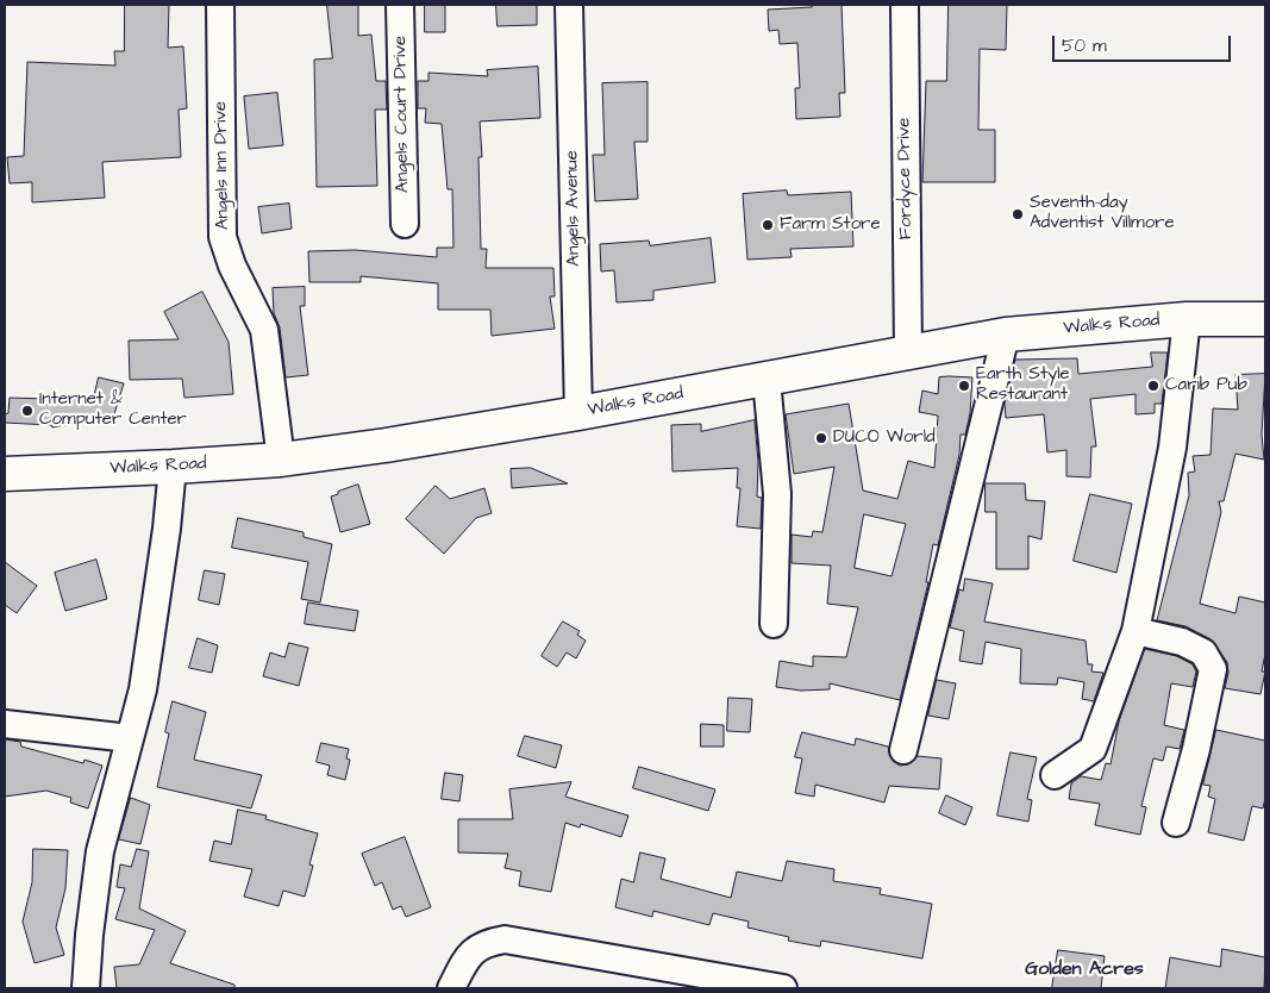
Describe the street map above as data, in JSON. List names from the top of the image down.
{
  "streets": {
    "main road": ["Walks Road"],
    "street": [
      "Angels Court Drive",
      "Angels Inn Drive",
      "Fordyce Drive",
      "Angels Avenue"
    ]
  },
  "crossings": [
    ["Angels Inn Drive", "Walks Road"],
    ["Fordyce Drive", "Walks Road"],
    ["Angels Avenue", "Walks Road"]
  ],
  "districts": ["Golden Acres"],
  "places": [
    "Seventh-day Adventist Villmore",
    "Farm Store",
    "Earth Style Restaurant",
    "Carib Pub",
    "Internet & Computer Center",
    "DUCO World"
  ],
  "scale_bar": "50 m"
}
